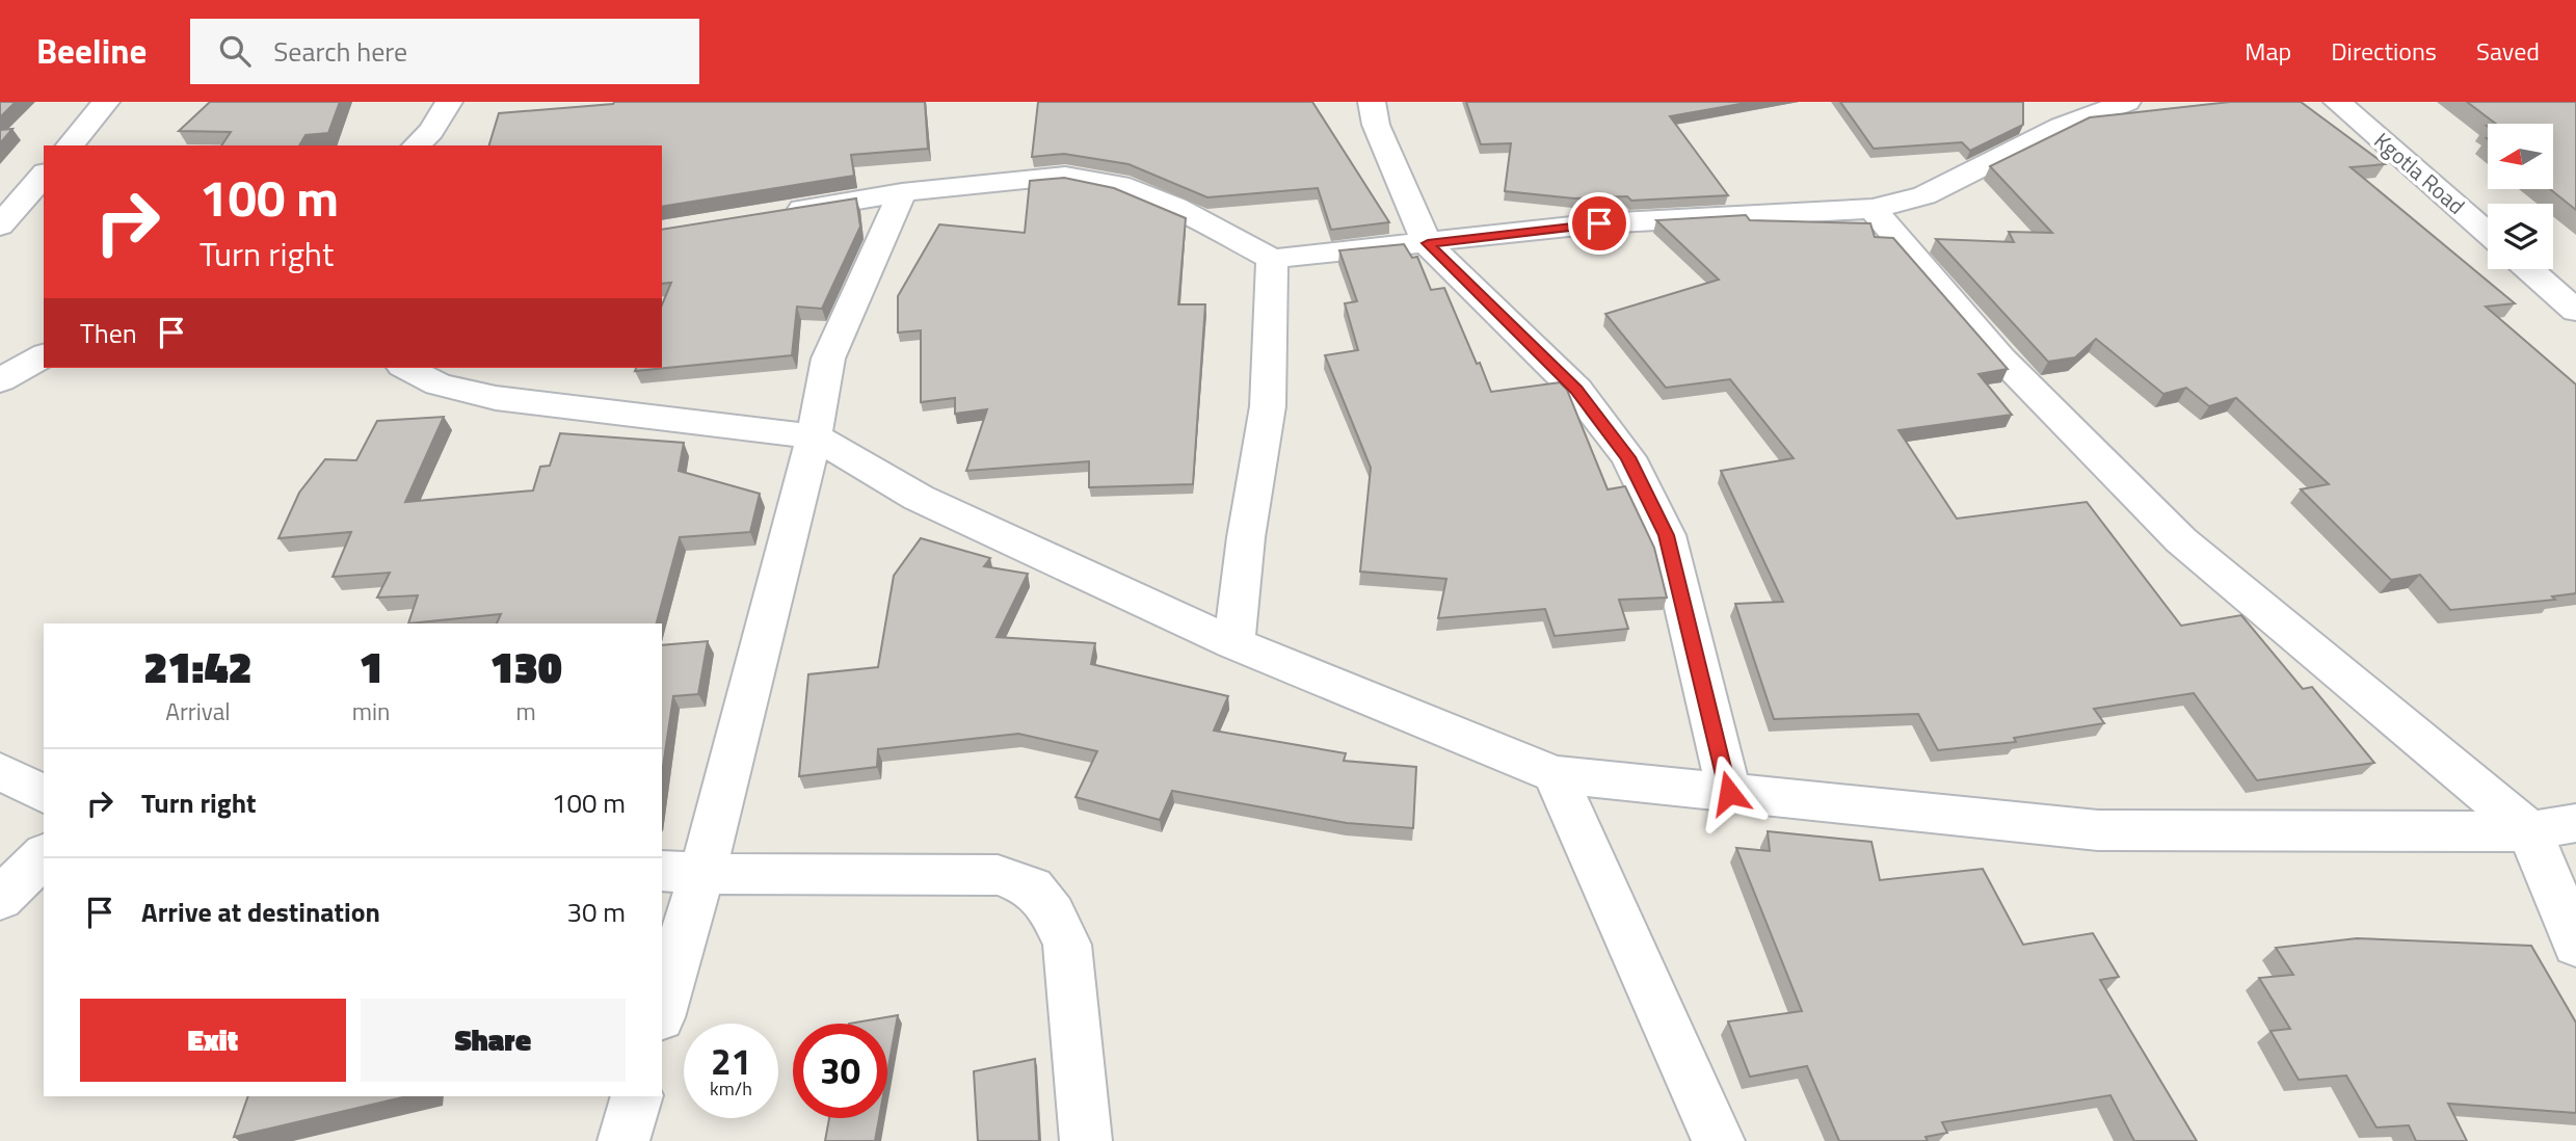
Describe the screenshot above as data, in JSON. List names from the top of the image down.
{
  "streets": {
    "street": ["Kgotla Road"]
  },
  "north": "left",
  "page": {
    "header": "Beeline",
    "search": "Search here",
    "nav": ["Map", "Directions", "Saved"],
    "turn": ["100 m", "Turn right"],
    "then": "Then",
    "eta": [
      "21:42",
      "Arrival",
      "1",
      "min",
      "130",
      "m"
    ],
    "list": [
      {
        "name": "Turn right",
        "value": "100 m"
      },
      {
        "name": "Arrive at destination",
        "value": "30 m"
      }
    ],
    "buttons": ["Exit", "Share"],
    "speed": "21 km/h",
    "limit": "30"
  }
}
